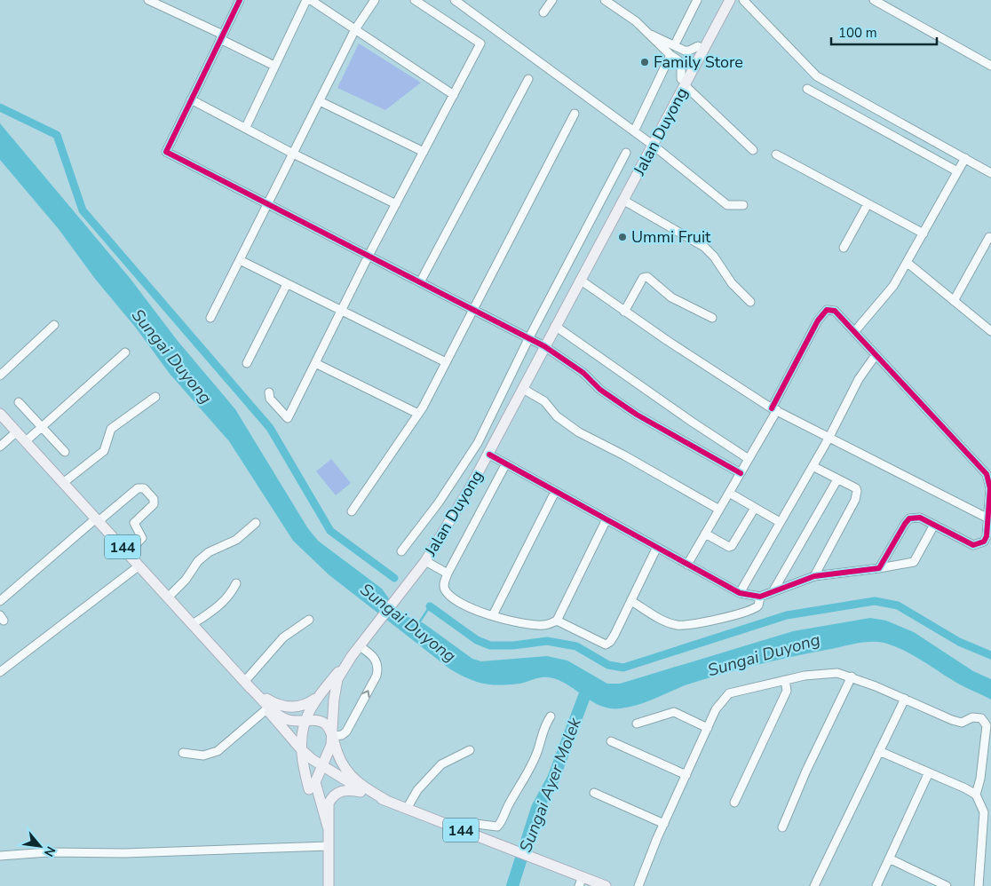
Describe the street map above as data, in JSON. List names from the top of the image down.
{
  "streets": {
    "main road": ["Jalan Duyong", "144"]
  },
  "crossings": [
    ["Jalan Duyong", "144"]
  ],
  "water": ["Sungai Duyong", "Sungai Ayer Molek"],
  "places": ["Family Store", "Ummi Fruit"],
  "scale_bar": "100 m",
  "north": "bottom right"
}
